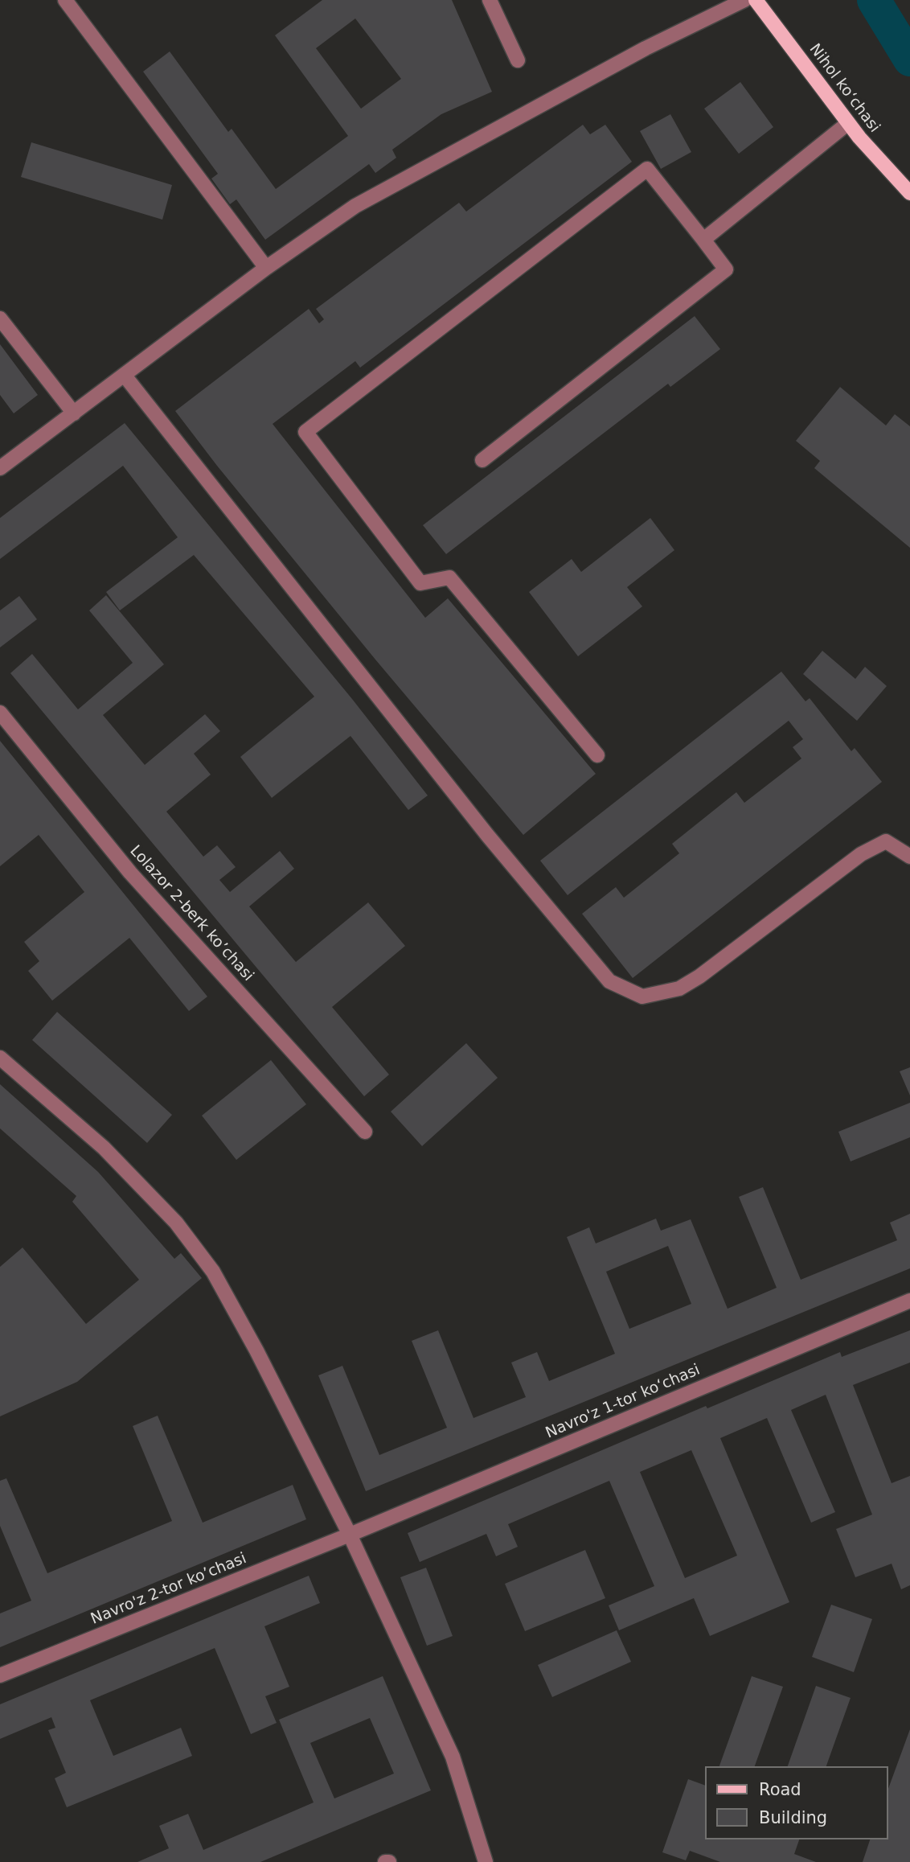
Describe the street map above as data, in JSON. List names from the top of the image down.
{
  "streets": {
    "main road": ["Nihol koʻchasi"],
    "street": ["Lolazor 2-berk koʼchasi"]
  },
  "legend": ["Road", "Building"]
}
